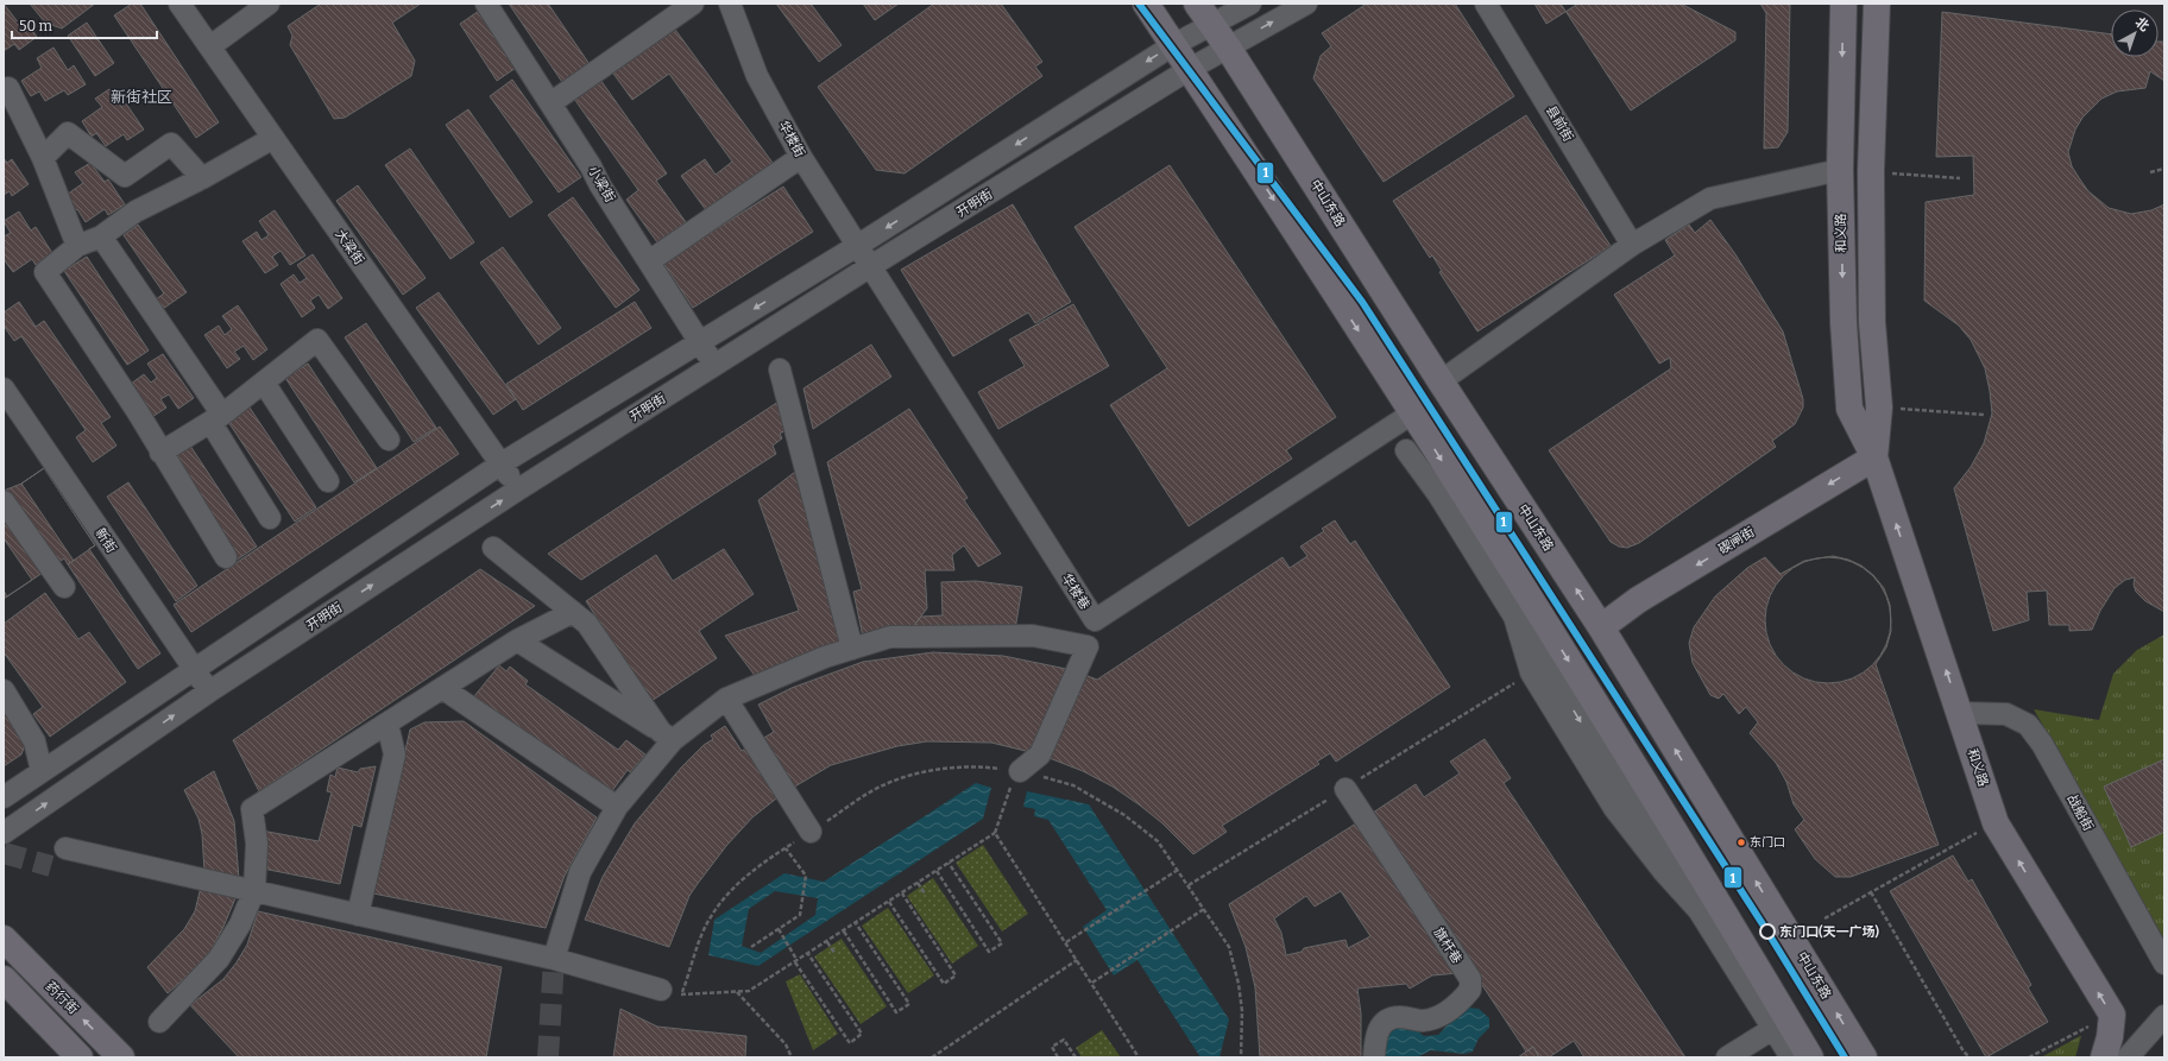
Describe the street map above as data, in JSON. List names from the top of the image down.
{
  "streets": {
    "main road": [
      "中山东路",
      "和义路",
      "碶闸街",
      "药行街"
    ],
    "street": [
      "县前街",
      "华楼街",
      "小梁街",
      "开明街",
      "大梁街",
      "新街",
      "华楼巷",
      "战船街",
      "旗杆巷"
    ]
  },
  "crossings": [
    ["华楼街", "开明街"],
    ["华楼街", "华楼巷"],
    ["小梁街", "开明街"],
    ["开明街", "中山东路"],
    ["开明街", "大梁街"],
    ["开明街", "新街"],
    ["开明街", "华楼巷"],
    ["中山东路", "碶闸街"],
    ["和义路", "碶闸街"],
    ["和义路", "战船街"]
  ],
  "one_way": ["碶闸街"],
  "districts": ["新街社区"],
  "places": ["东门口", "东门口(天一广场)"],
  "lines": ["transit line 1"],
  "scale_bar": "50 m",
  "north": "top right"
}
